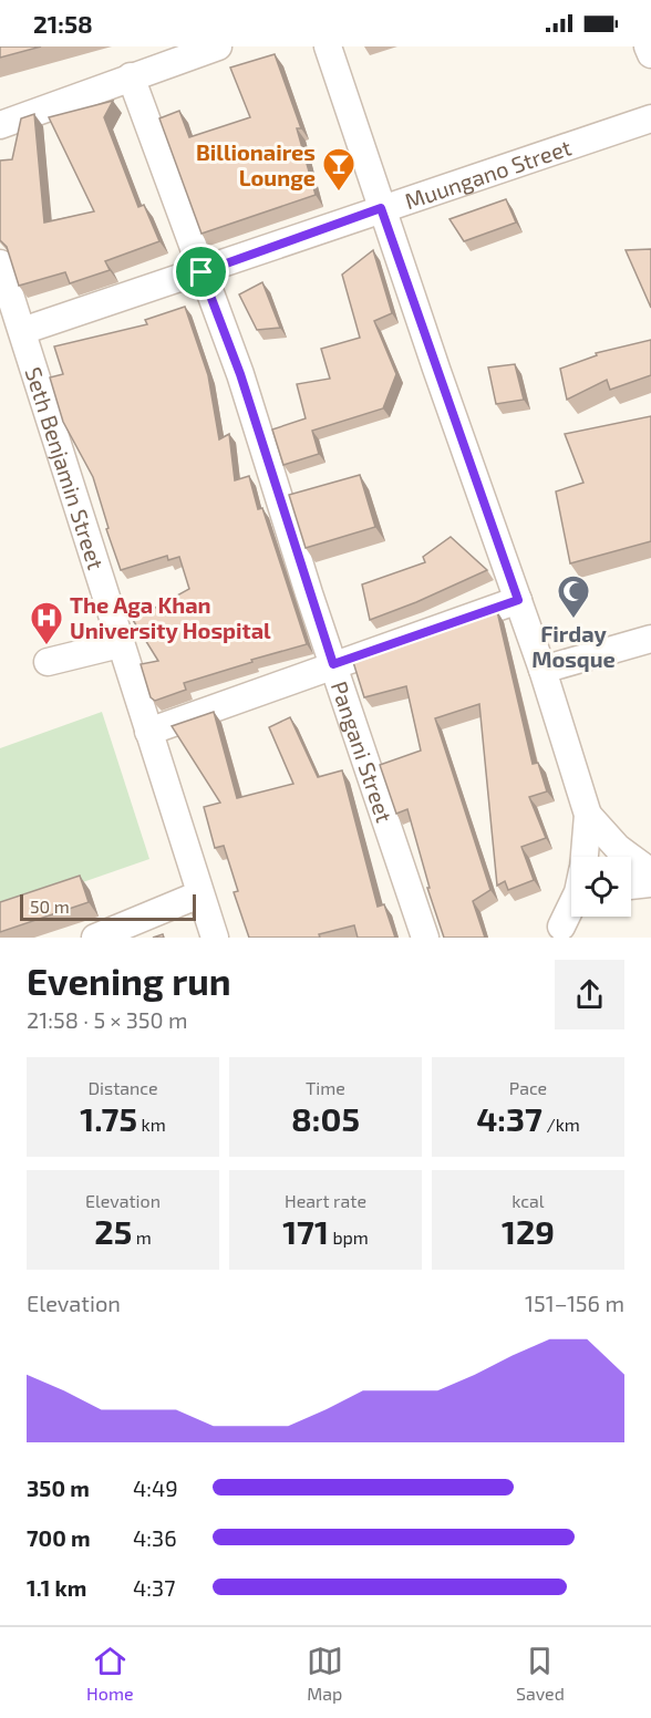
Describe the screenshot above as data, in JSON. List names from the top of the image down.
{
  "streets": {
    "street": ["Muungano Street", "Seth Benjamin Street", "Pangani Street"]
  },
  "crossings": [
    ["Muungano Street", "Seth Benjamin Street"],
    ["Muungano Street", "Pangani Street"]
  ],
  "places": {
    "bar": ["Billionaires Lounge"],
    "mosque": ["Firday Mosque"],
    "hospital": ["The Aga Khan University Hospital"]
  },
  "scale_bar": "50 m",
  "page": {
    "status": "21:58",
    "scale": "50 m",
    "heading": ["Evening run", "21:58 · 5 × 350 m"],
    "stats": [
      ["Distance", "1.75 km"],
      ["Time", "8:05"],
      ["Pace", "4:37 /km"],
      ["Elevation", "25 m"],
      ["Heart rate", "171 bpm"],
      ["kcal", "129"]
    ],
    "chart": ["Elevation", "151–156 m"],
    "list": [
      {
        "name": "350 m",
        "note": "4:49"
      },
      {
        "name": "700 m",
        "note": "4:36"
      },
      {
        "name": "1.1 km",
        "note": "4:37"
      }
    ],
    "tabs": ["Home", "Map", "Saved"]
  }
}
